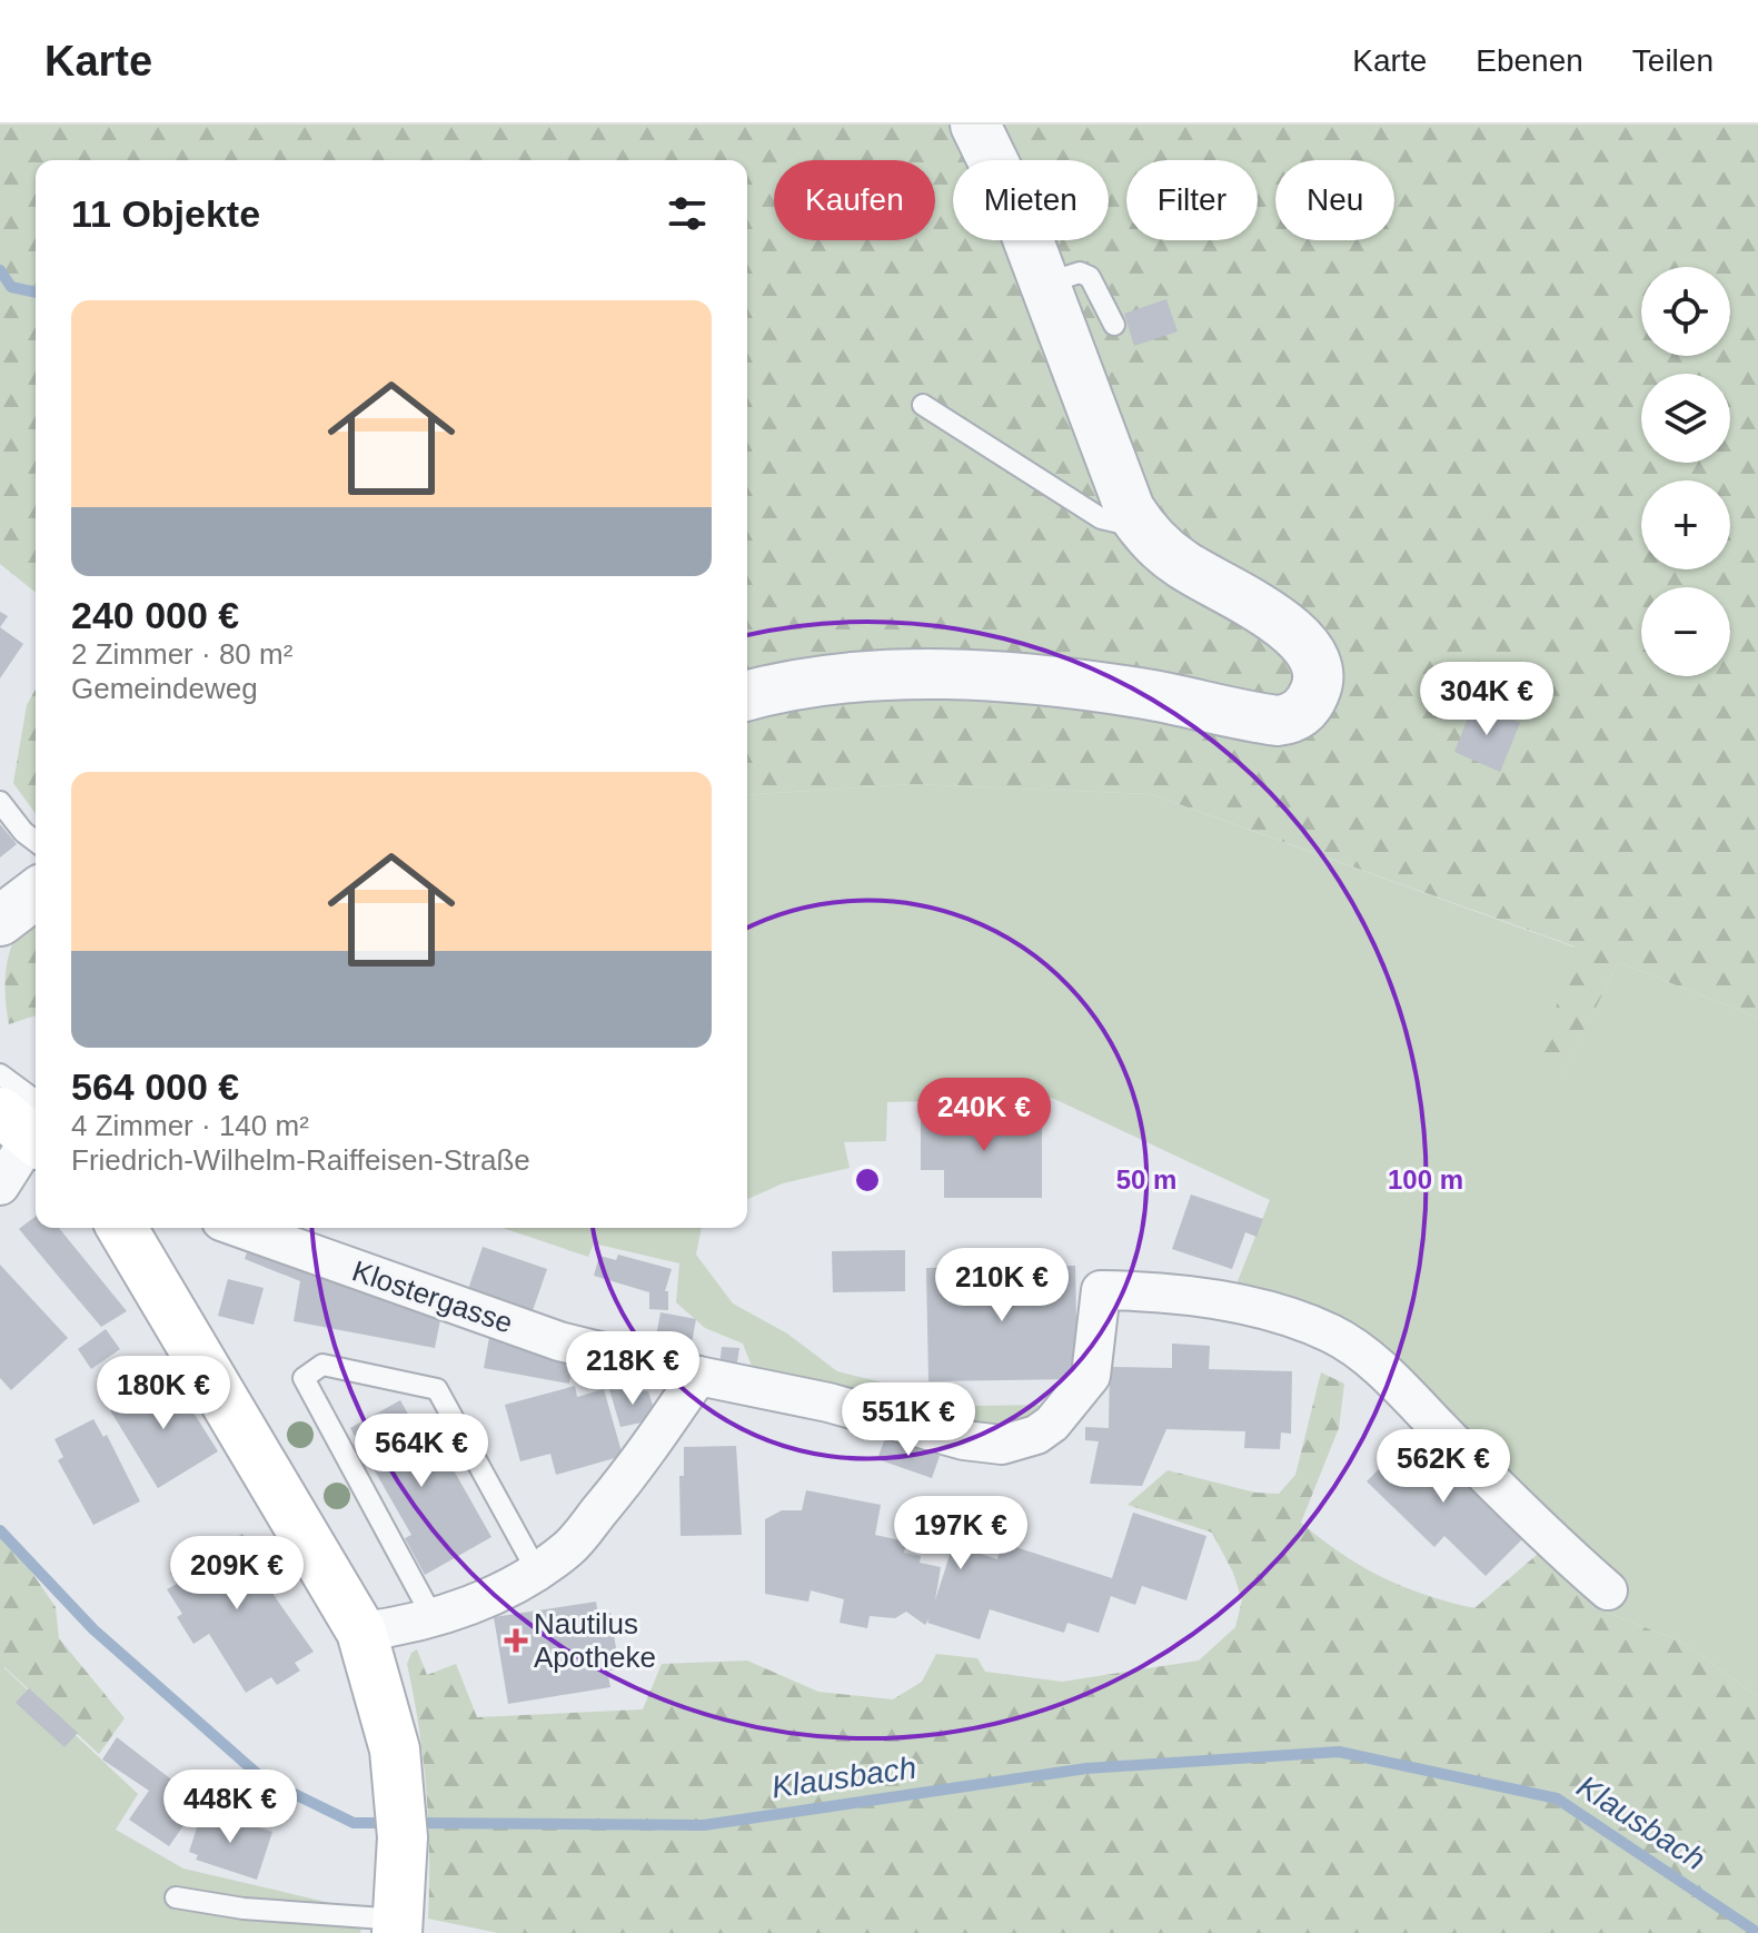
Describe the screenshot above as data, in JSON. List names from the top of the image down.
{
  "streets": {
    "street": ["Klostergasse"]
  },
  "water": ["Klausbach"],
  "places": {
    "health": ["Nautilus Apotheke"]
  },
  "page": {
    "header": "Karte",
    "nav": ["Karte", "Ebenen", "Teilen"],
    "chip": [
      "Kaufen",
      "Mieten",
      "Filter",
      "Neu"
    ],
    "heading": "11 Objekte",
    "map_buttons": ["+", "−"],
    "list": [
      {
        "name": "240 000 €",
        "note": "2 Zimmer · 80 m² · Gemeindeweg"
      },
      {
        "name": "564 000 €",
        "note": "4 Zimmer · 140 m² · Friedrich-Wilhelm-Raiffeisen-Straße"
      }
    ],
    "price": [
      "304K €",
      "240K €",
      "210K €",
      "218K €",
      "180K €",
      "551K €",
      "564K €",
      "562K €",
      "197K €",
      "209K €",
      "448K €"
    ]
  },
  "rings": ["50 m", "100 m"]
}
